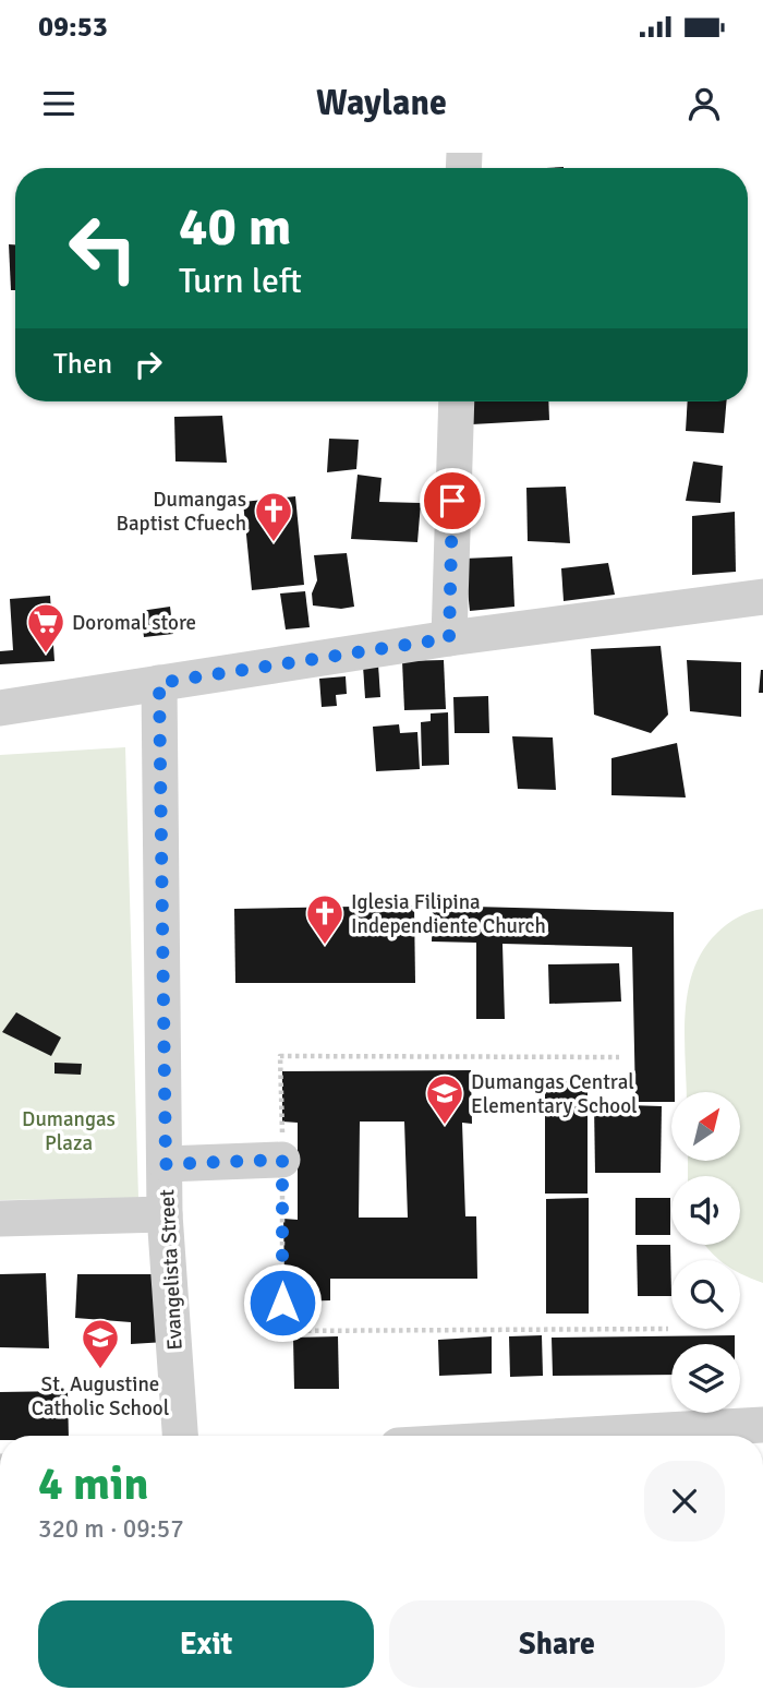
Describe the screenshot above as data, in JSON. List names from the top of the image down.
{
  "streets": {
    "street": ["Evangelista Street"]
  },
  "parks": ["Dumangas Plaza"],
  "places": {
    "church": ["Dumangas Baptist Cfuech", "Iglesia Filipina Independiente Church"],
    "supermarket": ["Doromal store"],
    "school or university": ["Dumangas Central Elementary School", "St. Augustine Catholic School"]
  },
  "north": "top right",
  "page": {
    "status": "09:53",
    "header": "Waylane",
    "turn": ["40 m", "Turn left"],
    "then": "Then",
    "heading": ["4 min", "320 m · 09:57"],
    "buttons": ["Exit", "Share"]
  }
}
